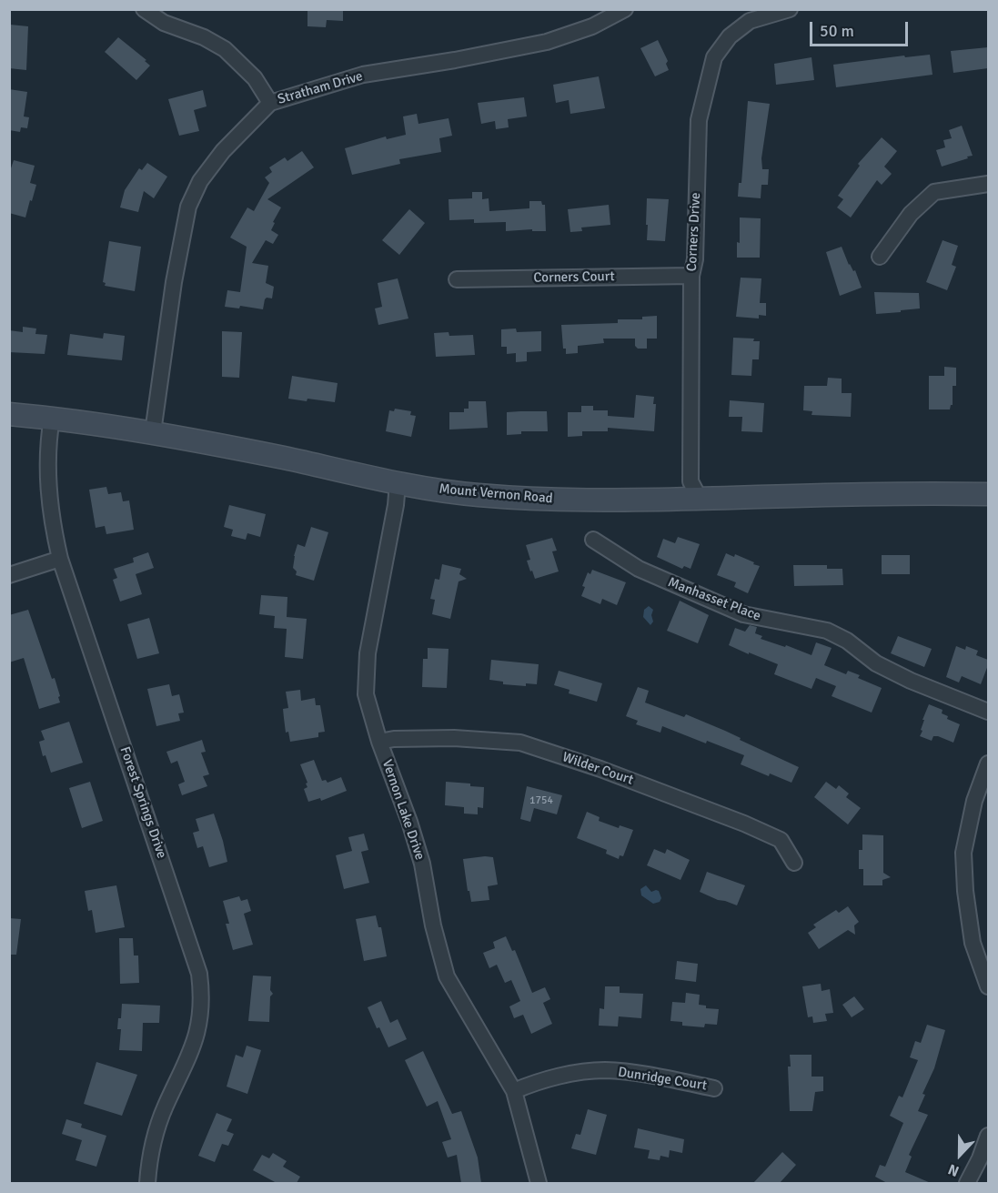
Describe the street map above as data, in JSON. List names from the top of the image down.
{
  "streets": {
    "main road": ["Mount Vernon Road"],
    "street": [
      "Stratham Drive",
      "Corners Drive",
      "Corners Court",
      "Manhasset Place",
      "Wilder Court",
      "Forest Springs Drive",
      "Vernon Lake Drive",
      "Dunridge Court"
    ]
  },
  "crossings": [
    ["Stratham Drive", "Mount Vernon Road"],
    ["Corners Drive", "Corners Court"],
    ["Corners Drive", "Mount Vernon Road"],
    ["Mount Vernon Road", "Forest Springs Drive"],
    ["Mount Vernon Road", "Vernon Lake Drive"],
    ["Wilder Court", "Vernon Lake Drive"],
    ["Vernon Lake Drive", "Dunridge Court"]
  ],
  "house_numbers": ["1754"],
  "scale_bar": "50 m",
  "north": "bottom"
}
